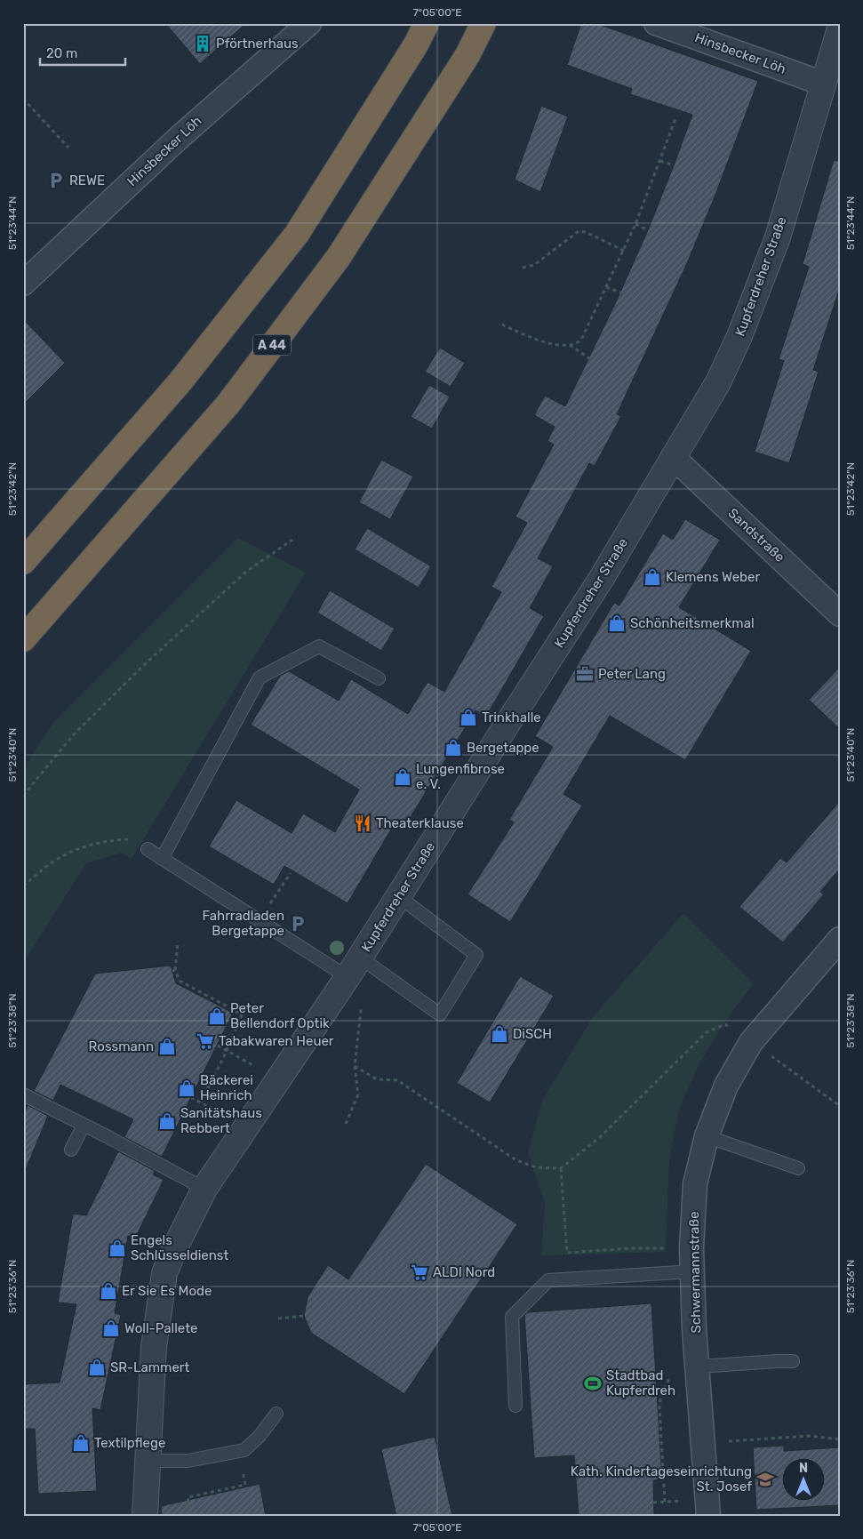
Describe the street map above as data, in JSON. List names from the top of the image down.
{
  "streets": {
    "highway": ["A 44"],
    "street": [
      "Hinsbecker Löh",
      "Kupferdreher Straße",
      "Sandstraße",
      "Schwermannstraße"
    ]
  },
  "crossings": [
    ["Hinsbecker Löh", "Kupferdreher Straße"],
    ["Kupferdreher Straße", "Sandstraße"]
  ],
  "places": {
    "building": ["Pförtnerhaus"],
    "parking": ["REWE", "Fahrradladen Bergetappe"],
    "shop": [
      "Klemens Weber",
      "Schönheitsmerkmal",
      "Trinkhalle",
      "Bergetappe",
      "Lungenfibrose e. V.",
      "Peter Bellendorf Optik",
      "DiSCH",
      "Rossmann",
      "Bäckerei Heinrich",
      "Sanitätshaus Rebbert",
      "Engels Schlüsseldienst",
      "Er Sie Es Mode",
      "Woll-Pallete",
      "SR-Lammert",
      "Textilpflege"
    ],
    "office": ["Peter Lang"],
    "restaurant": ["Theaterklause"],
    "supermarket": ["Tabakwaren Heuer", "ALDI Nord"],
    "sports": ["Stadtbad Kupferdreh"],
    "school or university": ["Kath. Kindertageseinrichtung St. Josef"]
  },
  "scale_bar": "20 m",
  "north": "top",
  "coordinates": [
    "7°05'00\"E",
    "51°23'44\"N",
    "51°23'42\"N",
    "51°23'40\"N",
    "51°23'38\"N",
    "51°23'36\"N"
  ]
}
